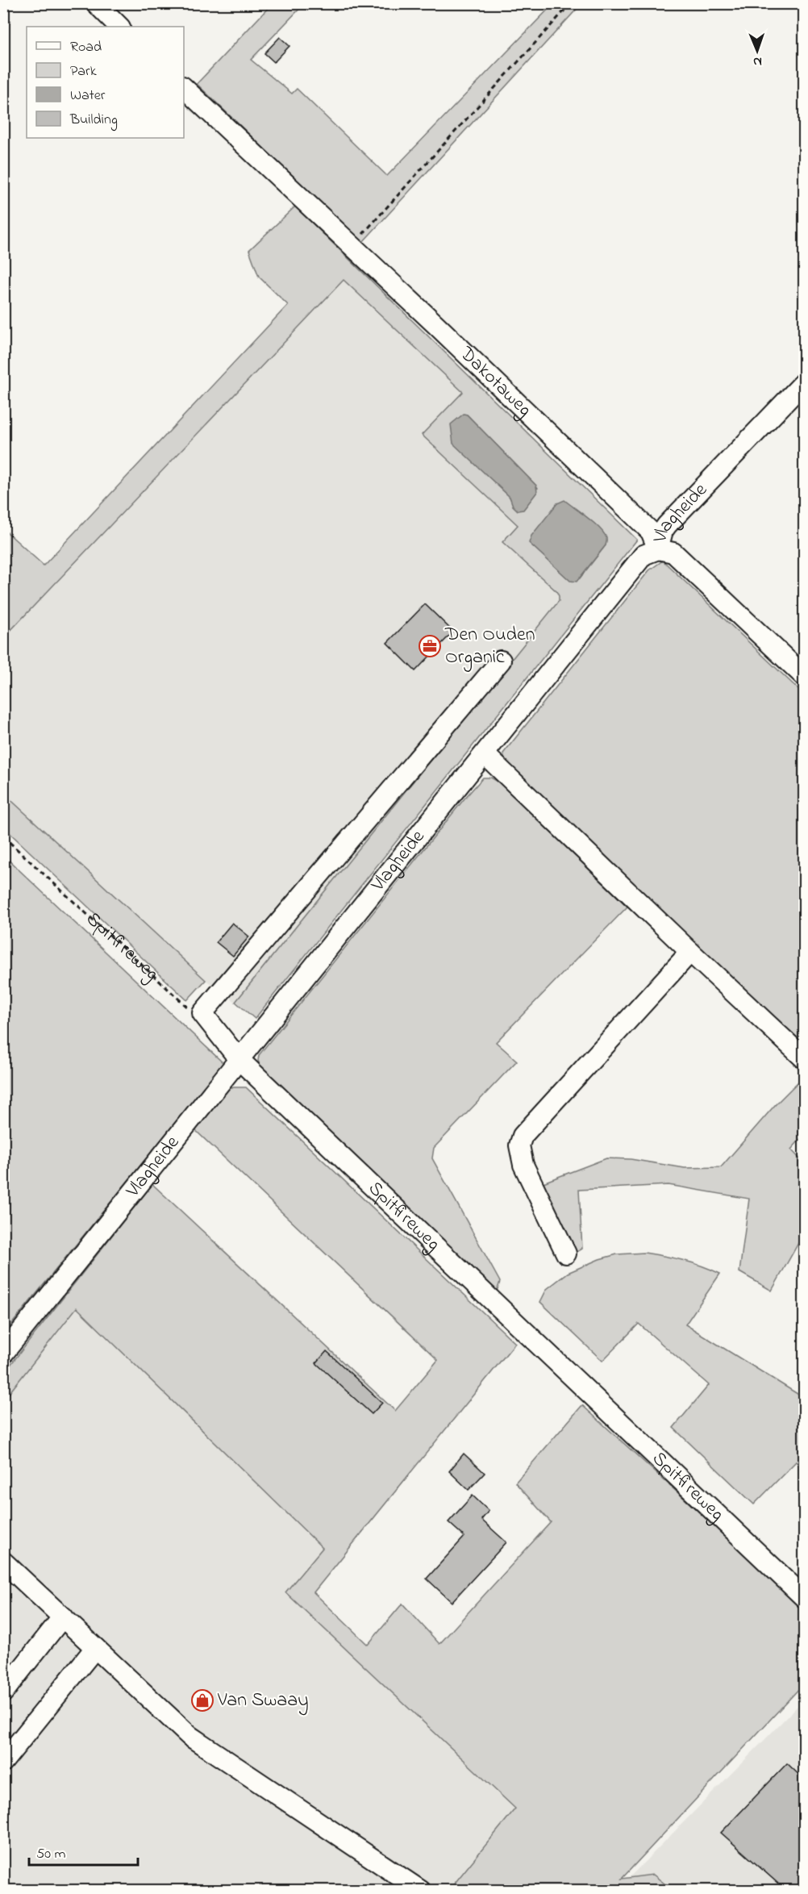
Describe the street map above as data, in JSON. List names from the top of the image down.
{
  "streets": {
    "street": ["Dakotaweg", "Vlagheide", "Spitfireweg"]
  },
  "crossings": [
    ["Dakotaweg", "Vlagheide"],
    ["Vlagheide", "Spitfireweg"]
  ],
  "places": {
    "office": ["Den Ouden Organic"],
    "shop": ["Van Swaay"]
  },
  "legend": [
    "Road",
    "Park",
    "Water",
    "Building"
  ],
  "scale_bar": "50 m",
  "north": "bottom"
}
